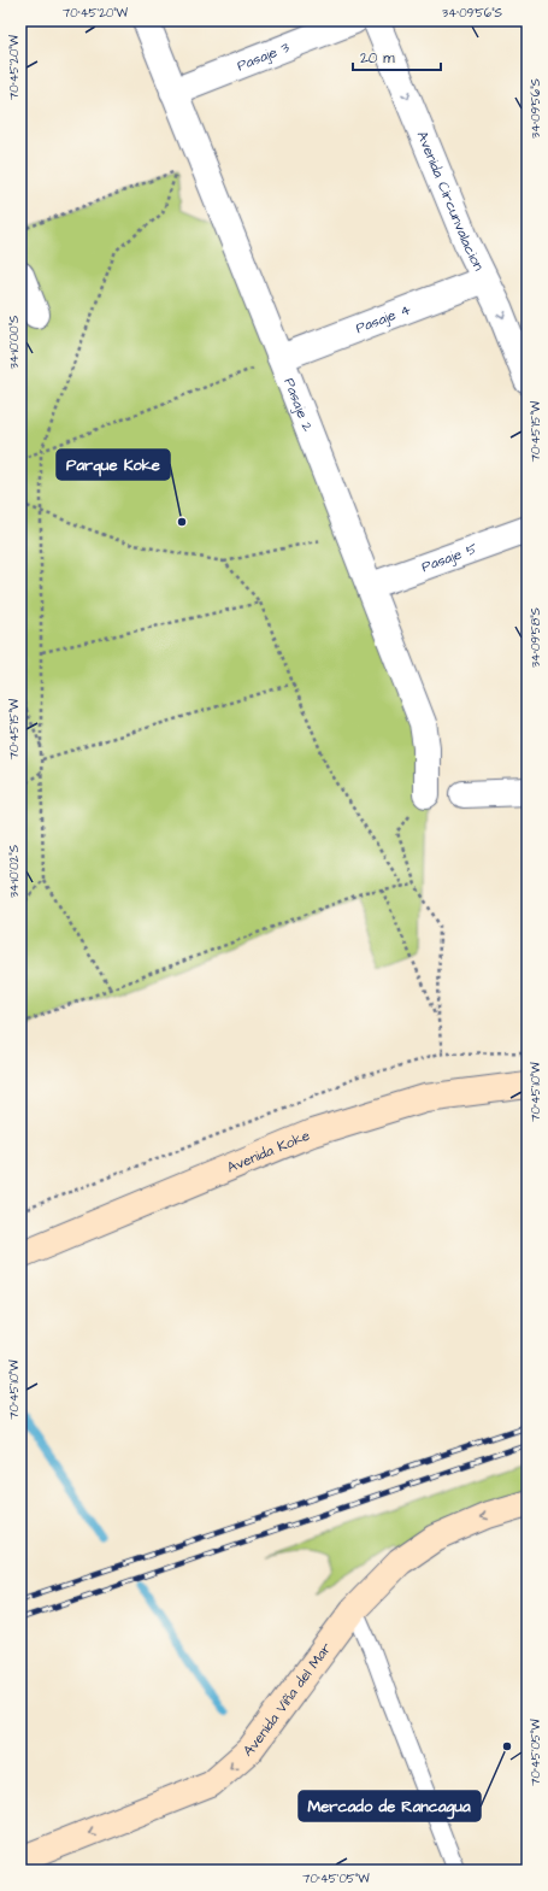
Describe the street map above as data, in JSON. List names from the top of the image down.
{
  "streets": {
    "street": [
      "Pasaje 3",
      "Avenida Circunvalacion",
      "Pasaje 4",
      "Pasaje 2",
      "Pasaje 5",
      "Avenida Koke",
      "Avenida Viña del Mar"
    ]
  },
  "crossings": [
    ["Pasaje 3", "Pasaje 2"],
    ["Avenida Circunvalacion", "Pasaje 4"],
    ["Pasaje 4", "Pasaje 2"],
    ["Pasaje 2", "Pasaje 5"]
  ],
  "one_way": ["Avenida Circunvalacion", "Avenida Viña del Mar"],
  "places": ["Parque Koke", "Mercado de Rancagua"],
  "scale_bar": "20 m",
  "coordinates": [
    "70°45'20\"W",
    "34°09'56\"S",
    "34°10'00\"S",
    "70°45'15\"W",
    "34°09'58\"S",
    "34°10'02\"S",
    "70°45'10\"W",
    "70°45'05\"W"
  ]
}
